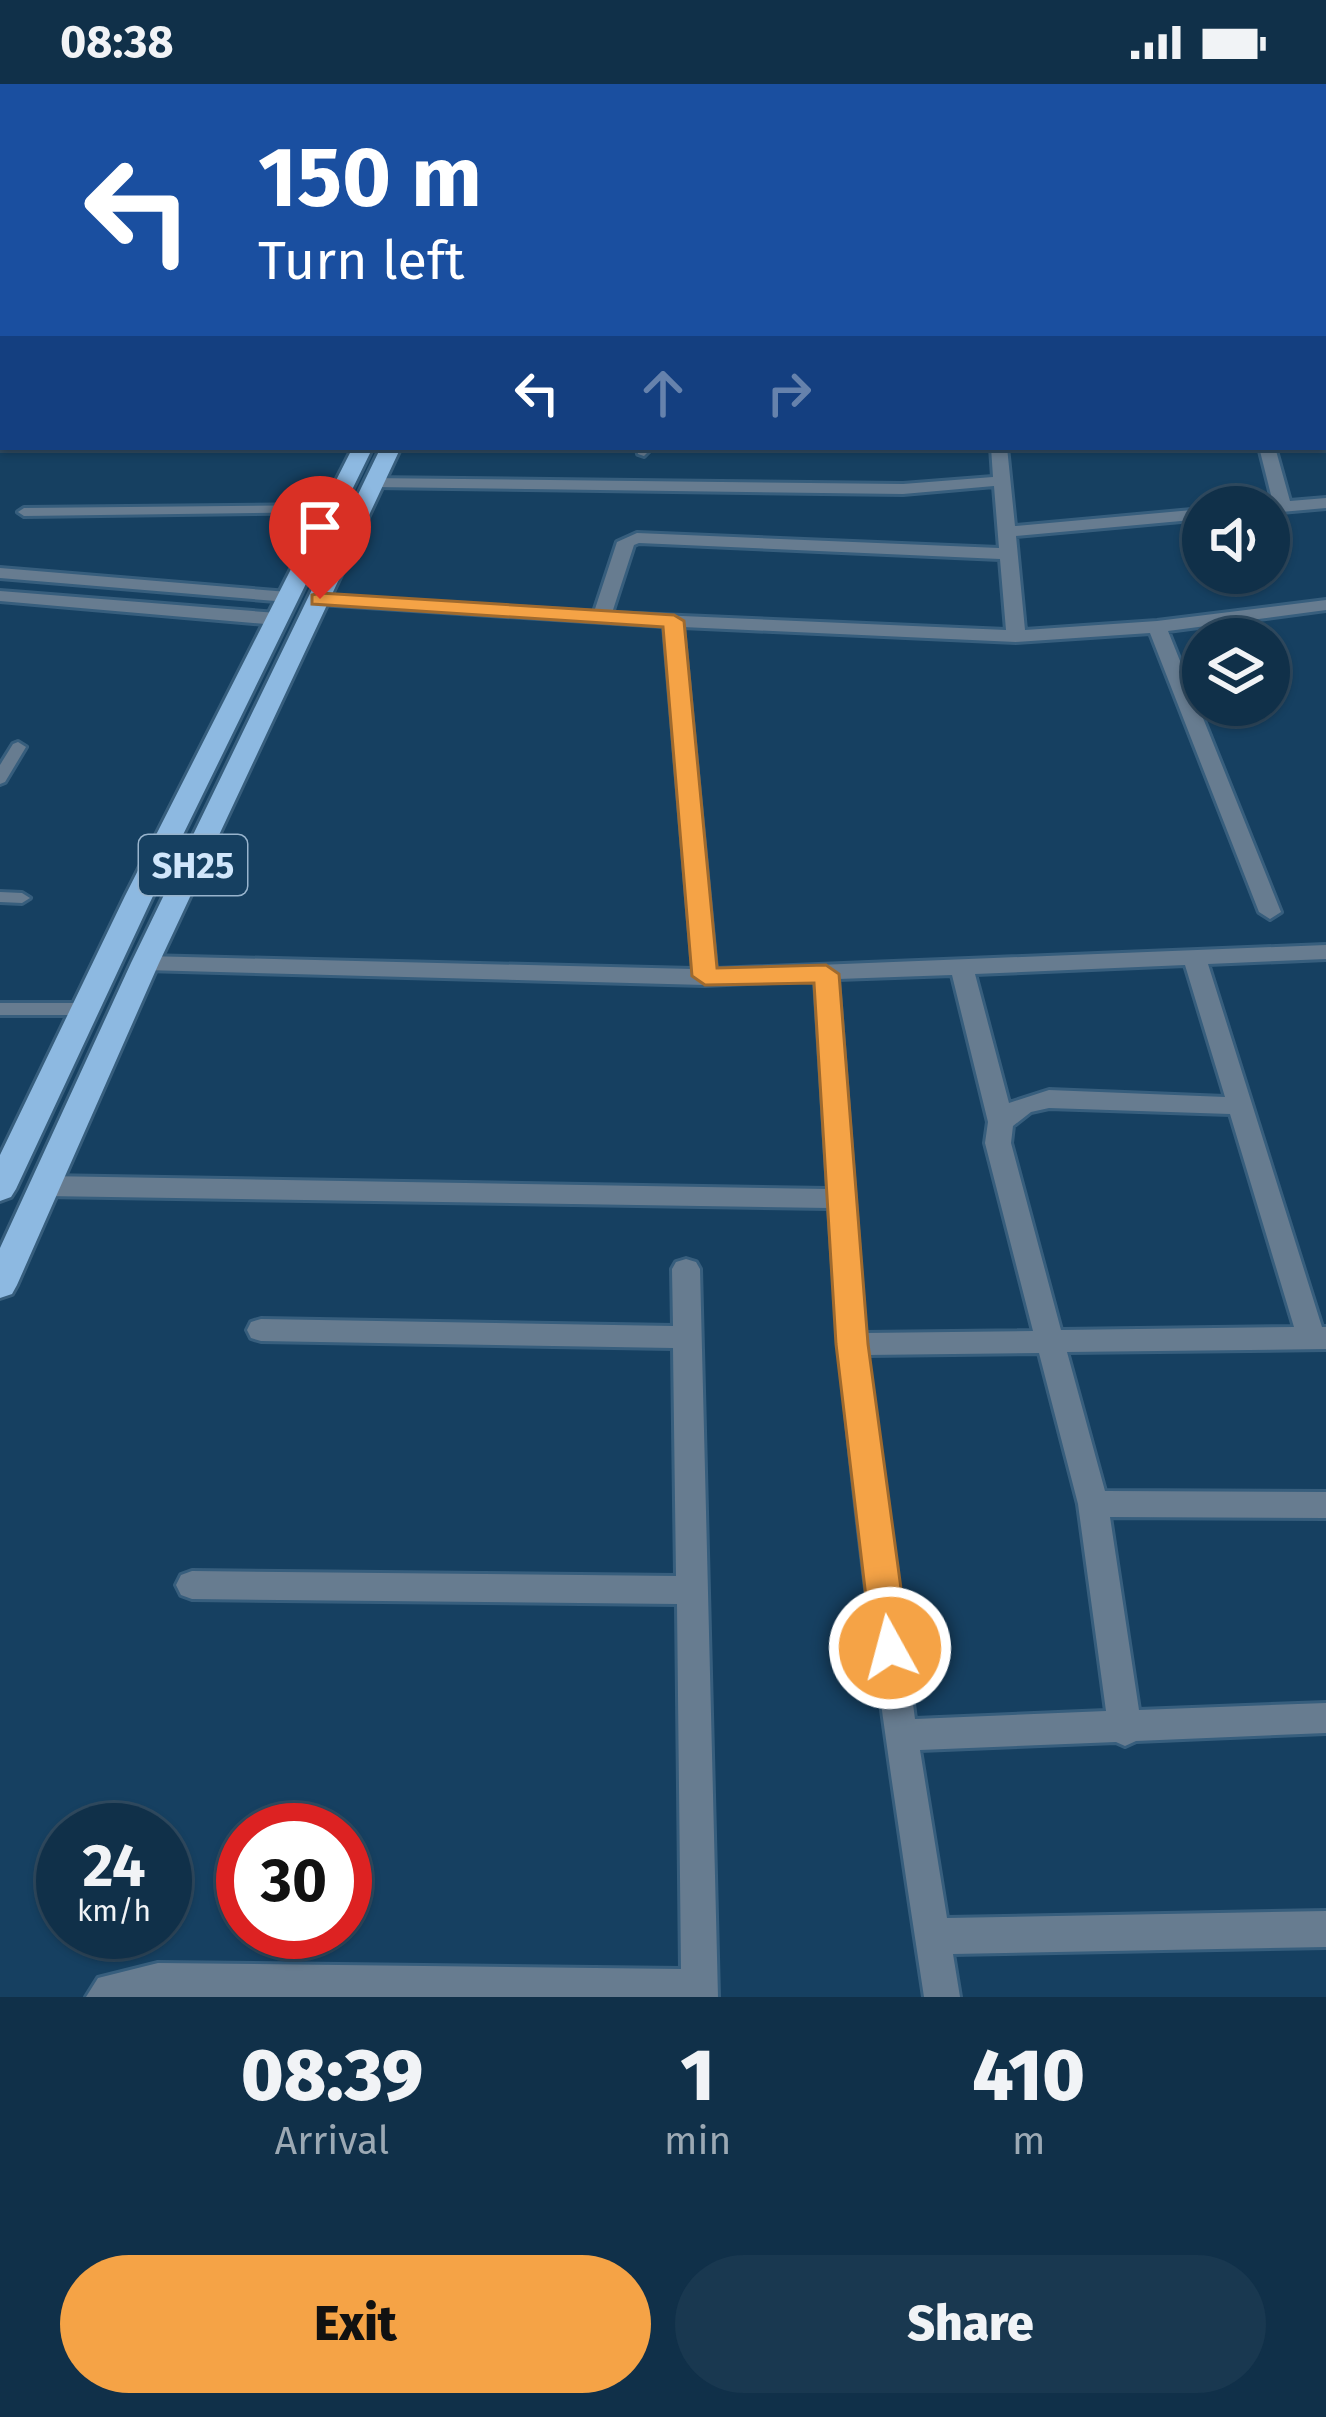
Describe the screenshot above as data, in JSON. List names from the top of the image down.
{
  "streets": {
    "main road": ["SH25"]
  },
  "page": {
    "status": "08:38",
    "turn": ["150 m", "Turn left"],
    "speed": "24 km/h",
    "limit": "30",
    "eta": [
      "08:39",
      "Arrival",
      "1",
      "min",
      "410",
      "m"
    ],
    "buttons": ["Exit", "Share"]
  }
}
